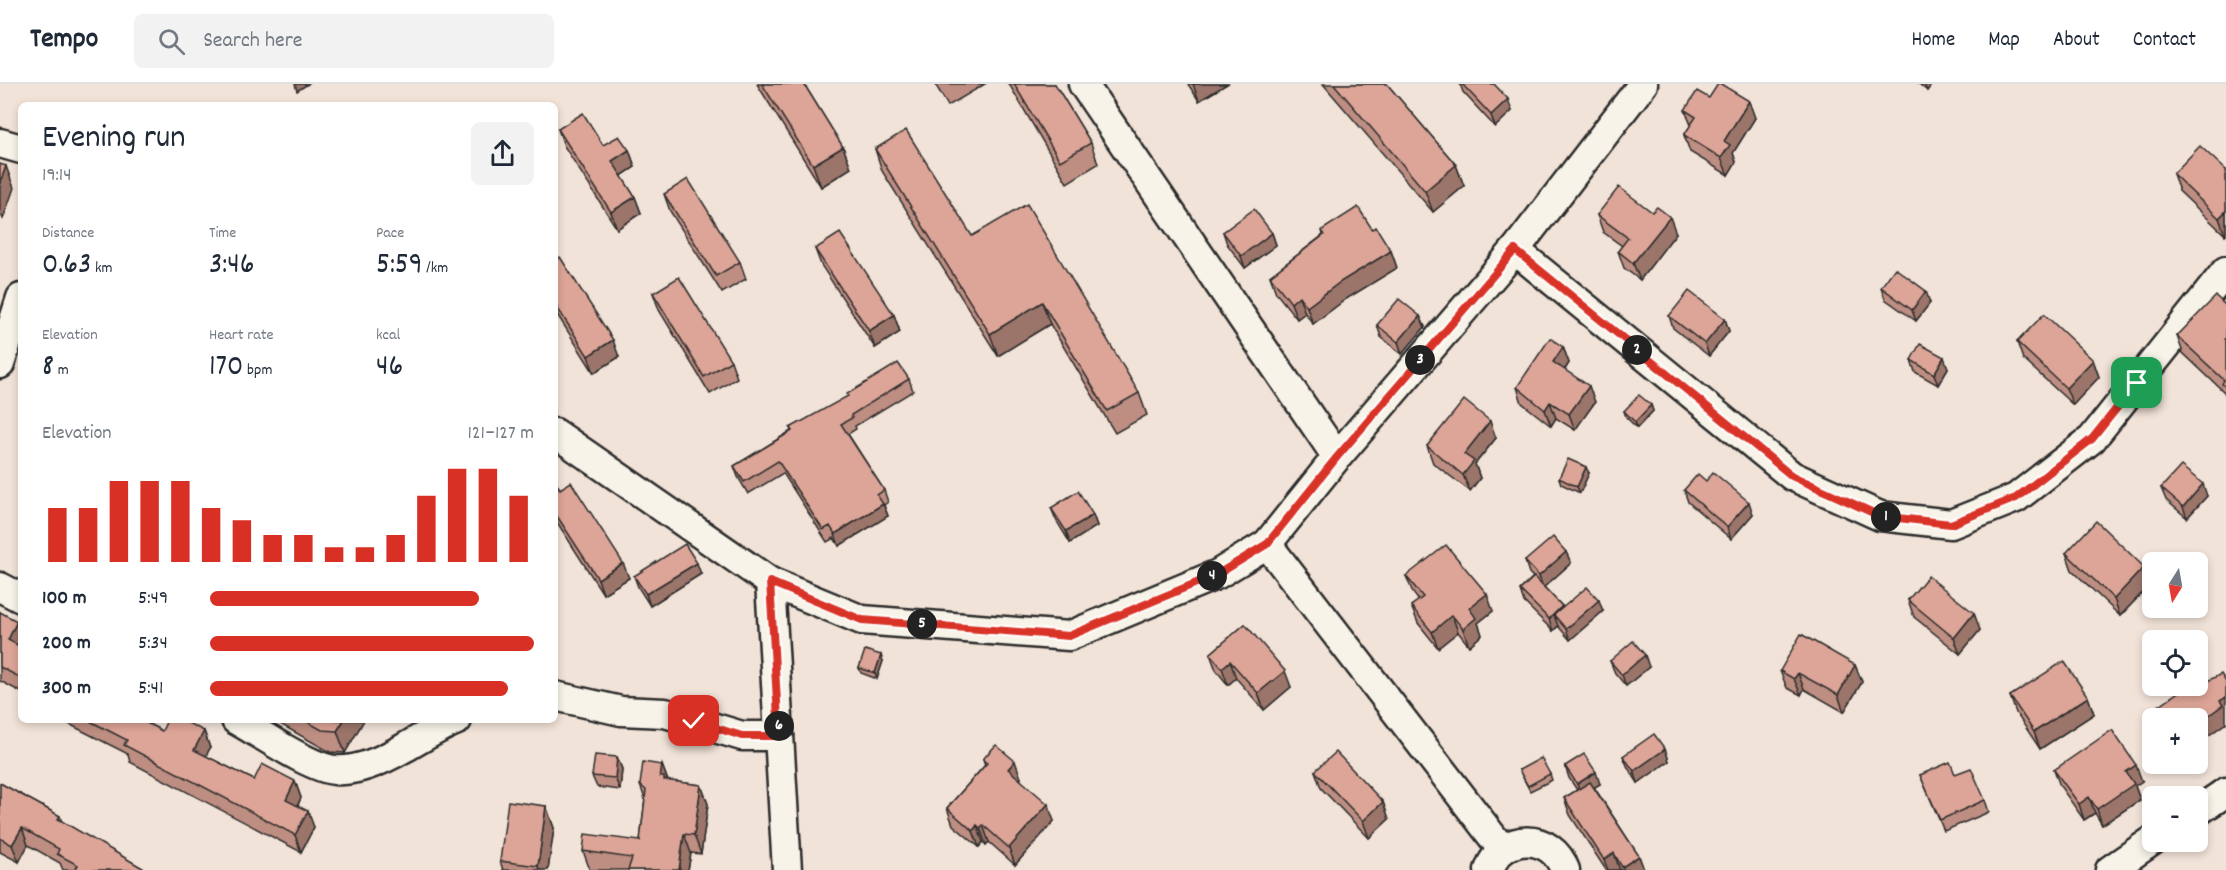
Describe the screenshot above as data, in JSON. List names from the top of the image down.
{
  "north": "bottom",
  "page": {
    "header": "Tempo",
    "search": "Search here",
    "nav": [
      "Home",
      "Map",
      "About",
      "Contact"
    ],
    "heading": ["Evening run", "19:14"],
    "stats": [
      ["Distance", "0.63 km"],
      ["Time", "3:46"],
      ["Pace", "5:59 /km"],
      ["Elevation", "8 m"],
      ["Heart rate", "170 bpm"],
      ["kcal", "46"]
    ],
    "pins": [
      "2",
      "3",
      "1",
      "4",
      "5",
      "6"
    ],
    "chart": ["Elevation", "121–127 m"],
    "map_buttons": ["+", "−"],
    "list": [
      {
        "name": "100 m",
        "note": "5:49"
      },
      {
        "name": "200 m",
        "note": "5:34"
      },
      {
        "name": "300 m",
        "note": "5:41"
      }
    ]
  }
}
